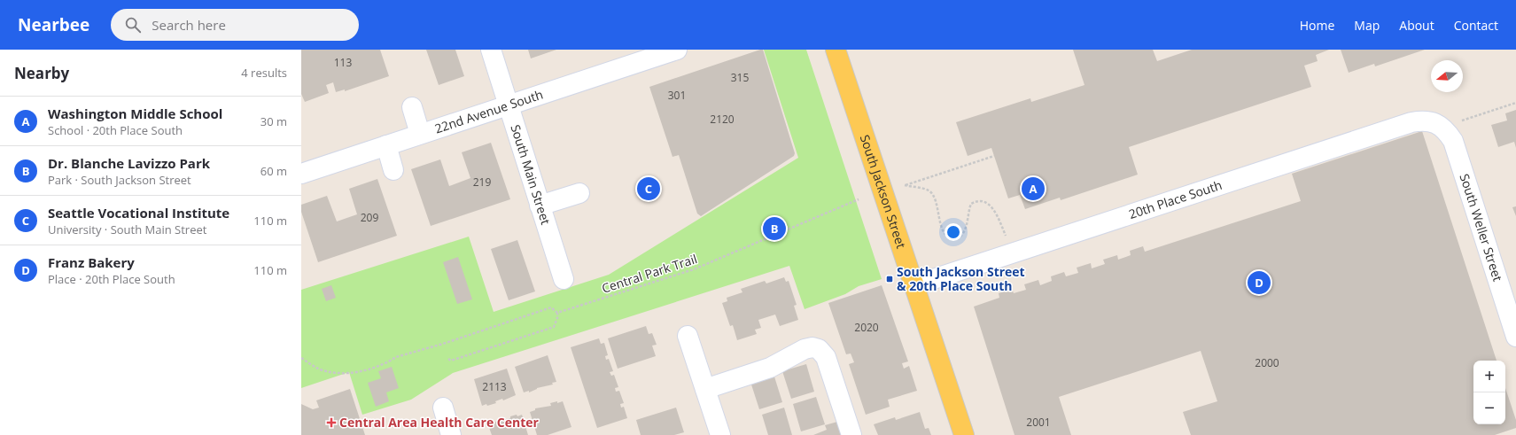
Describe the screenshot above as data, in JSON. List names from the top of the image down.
{
  "streets": {
    "main road": ["South Jackson Street"],
    "street": [
      "22nd Avenue South",
      "South Main Street",
      "20th Place South",
      "South Weller Street"
    ],
    "path": ["Central Park Trail"]
  },
  "crossings": [
    ["22nd Avenue South", "South Main Street"],
    ["South Jackson Street", "20th Place South"],
    ["20th Place South", "South Weller Street"]
  ],
  "places": {
    "transit": ["South Jackson Street & 20th Place South"],
    "health": ["Central Area Health Care Center"]
  },
  "house_numbers": [
    "113",
    "315",
    "301",
    "2120",
    "219",
    "209",
    "2020",
    "2000",
    "2113",
    "2001"
  ],
  "north": "left",
  "page": {
    "header": "Nearbee",
    "search": "Search here",
    "nav": [
      "Home",
      "Map",
      "About",
      "Contact"
    ],
    "heading": ["Nearby", "4 results"],
    "list": [
      {
        "mark": "A",
        "name": "Washington Middle School",
        "note": "School · 20th Place South",
        "value": "30 m"
      },
      {
        "mark": "B",
        "name": "Dr. Blanche Lavizzo Park",
        "note": "Park · South Jackson Street",
        "value": "60 m"
      },
      {
        "mark": "C",
        "name": "Seattle Vocational Institute",
        "note": "University · South Main Street",
        "value": "110 m"
      },
      {
        "mark": "D",
        "name": "Franz Bakery",
        "note": "Place · 20th Place South",
        "value": "110 m"
      }
    ],
    "pins": [
      "A",
      "C",
      "B",
      "D"
    ],
    "map_buttons": ["+", "−"]
  }
}
